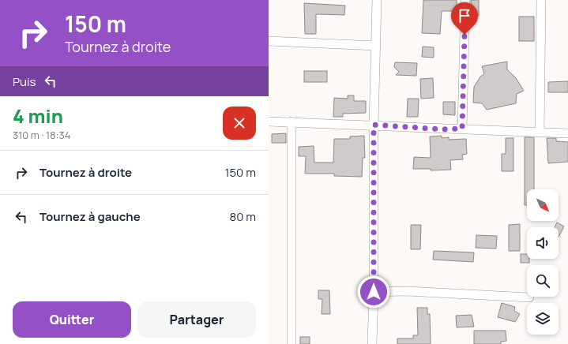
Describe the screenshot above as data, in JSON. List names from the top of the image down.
{
  "north": "bottom right",
  "page": {
    "turn": ["150 m", "Tournez à droite"],
    "then": "Puis",
    "heading": ["4 min", "310 m · 18:34"],
    "list": [
      {
        "name": "Tournez à droite",
        "value": "150 m"
      },
      {
        "name": "Tournez à gauche",
        "value": "80 m"
      }
    ],
    "buttons": ["Quitter", "Partager"]
  }
}
